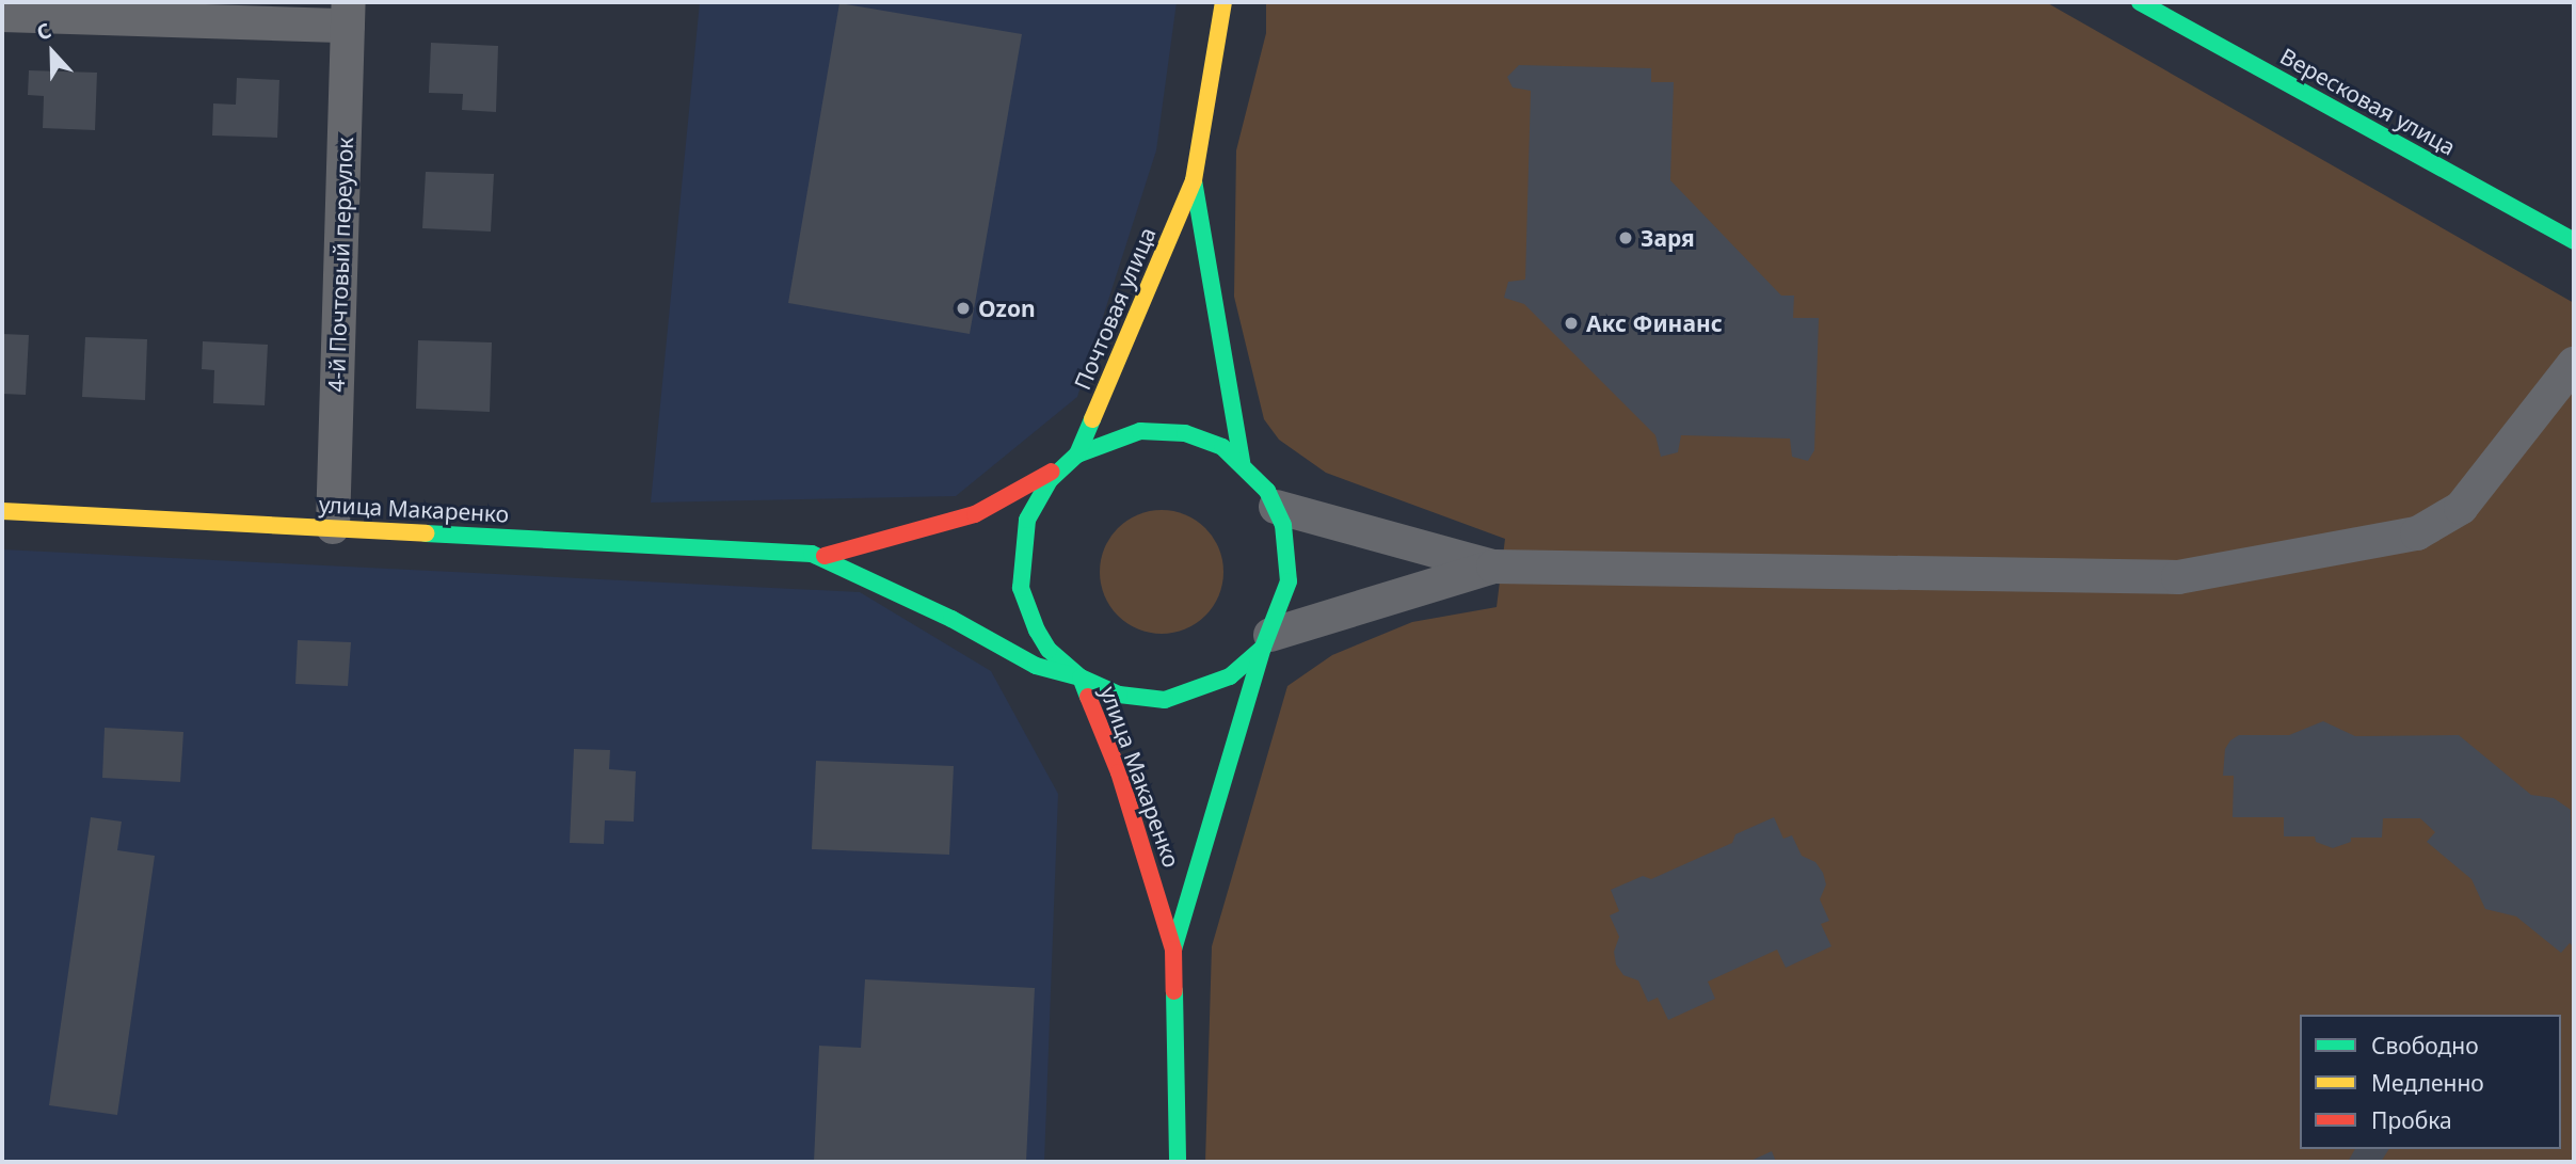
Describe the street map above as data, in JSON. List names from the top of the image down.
{
  "streets": {
    "street": [
      "Вересковая улица",
      "4-й Почтовый переулок",
      "Почтовая улица",
      "улица Макаренко"
    ]
  },
  "crossings": [
    ["4-й Почтовый переулок", "улица Макаренко"],
    ["Почтовая улица", "улица Макаренко"]
  ],
  "places": ["Заря", "Ozon", "Акс Финанс"],
  "legend": ["Свободно", "Медленно", "Пробка"],
  "north": "top"
}
